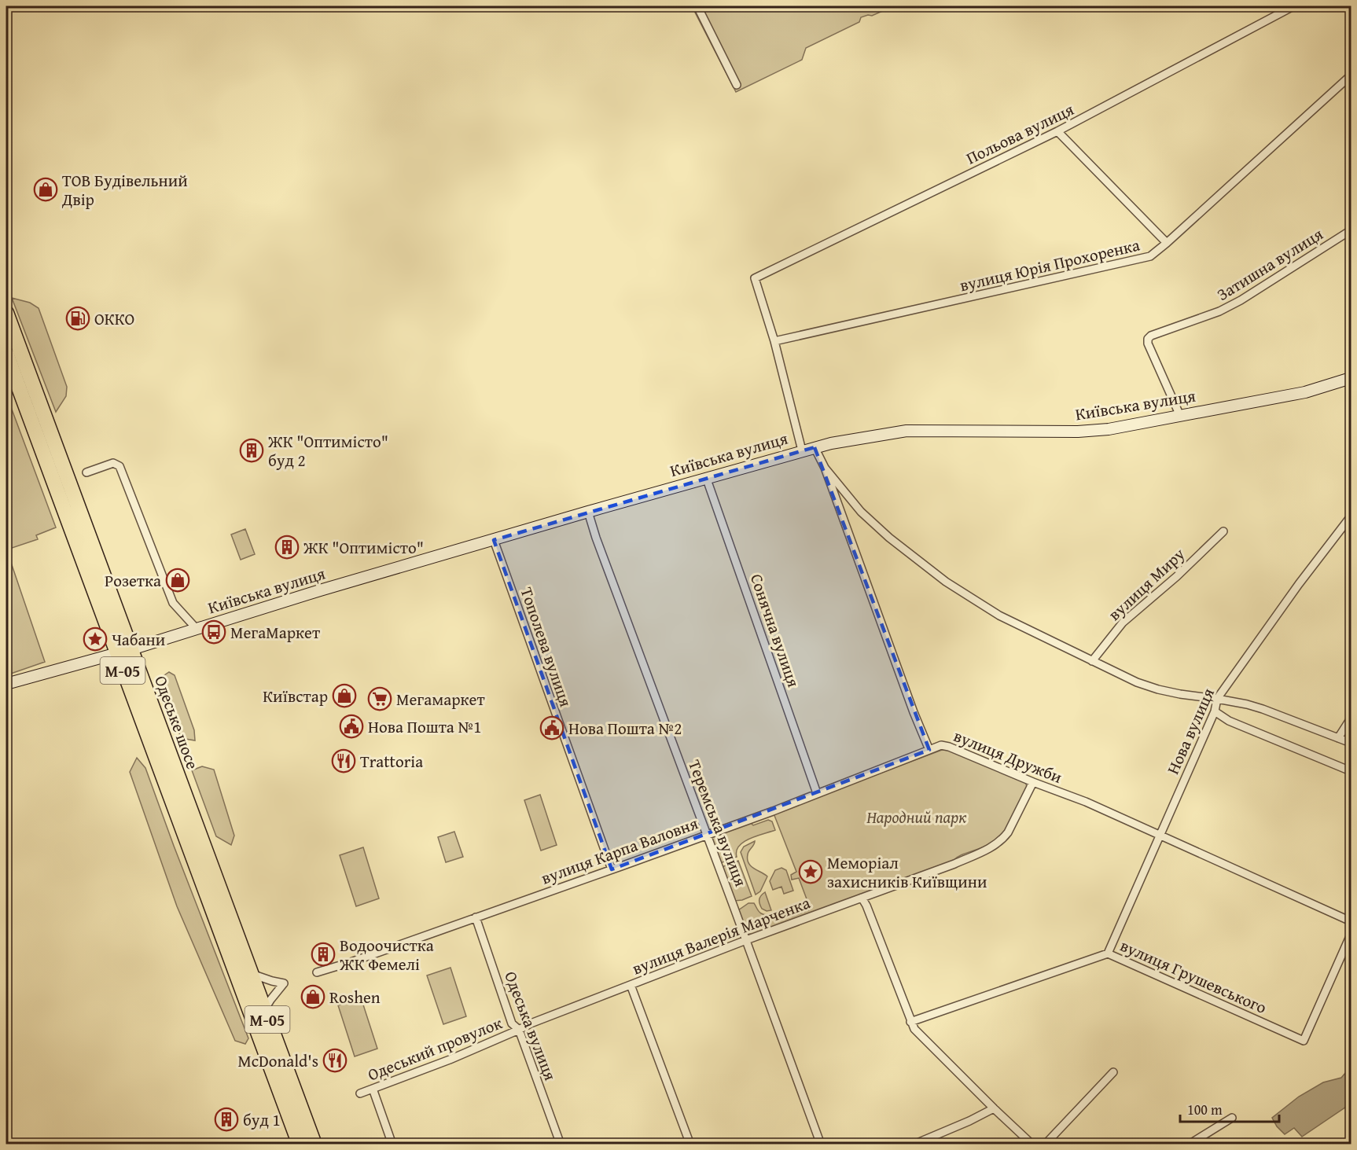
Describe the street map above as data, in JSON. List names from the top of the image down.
{
  "streets": {
    "highway": ["М-05", "Одеське шосе"],
    "street": [
      "Польова вулиця",
      "Затишна вулиця",
      "вулиця Юрія Прохоренка",
      "Київська вулиця",
      "вулиця Миру",
      "Сонячна вулиця",
      "Тополева вулиця",
      "Нова вулиця",
      "вулиця Дружби",
      "Теремська вулиця",
      "вулиця Карпа Валовня",
      "вулиця Валерія Марченка",
      "вулиця Грушевського",
      "Одеська вулиця",
      "Одеський провулок"
    ]
  },
  "crossings": [
    ["Польова вулиця", "вулиця Юрія Прохоренка"],
    ["Затишна вулиця", "Київська вулиця"],
    ["Київська вулиця", "Сонячна вулиця"],
    ["Київська вулиця", "Тополева вулиця"],
    ["Київська вулиця", "Одеське шосе"],
    ["Київська вулиця", "Теремська вулиця"],
    ["Сонячна вулиця", "вулиця Карпа Валовня"],
    ["Тополева вулиця", "вулиця Карпа Валовня"],
    ["М-05", "Одеське шосе"],
    ["Нова вулиця", "вулиця Дружби"],
    ["Нова вулиця", "вулиця Грушевського"],
    ["вулиця Дружби", "вулиця Карпа Валовня"],
    ["вулиця Дружби", "вулиця Валерія Марченка"],
    ["Теремська вулиця", "вулиця Карпа Валовня"],
    ["Теремська вулиця", "вулиця Валерія Марченка"],
    ["вулиця Карпа Валовня", "Одеська вулиця"],
    ["вулиця Валерія Марченка", "Одеська вулиця"],
    ["вулиця Валерія Марченка", "Одеський провулок"],
    ["Одеська вулиця", "Одеський провулок"]
  ],
  "parks": ["Народний парк"],
  "places": {
    "shop": [
      "ТОВ Будівельний Двір",
      "Розетка",
      "Київстар",
      "Roshen"
    ],
    "fuel station": ["ОККО"],
    "building": [
      "ЖК \"Оптимісто\" буд 2",
      "ЖК \"Оптимісто\"",
      "Водоочистка ЖК Фемелі",
      "буд 1"
    ],
    "bus stop": ["МегаМаркет"],
    "place": ["Чабани", "Меморіал захисників Київщини"],
    "supermarket": ["Мегамаркет"],
    "public building": ["Нова Пошта №1", "Нова Пошта №2"],
    "restaurant": ["Trattoria", "McDonald's"]
  },
  "scale_bar": "100 m"
}
